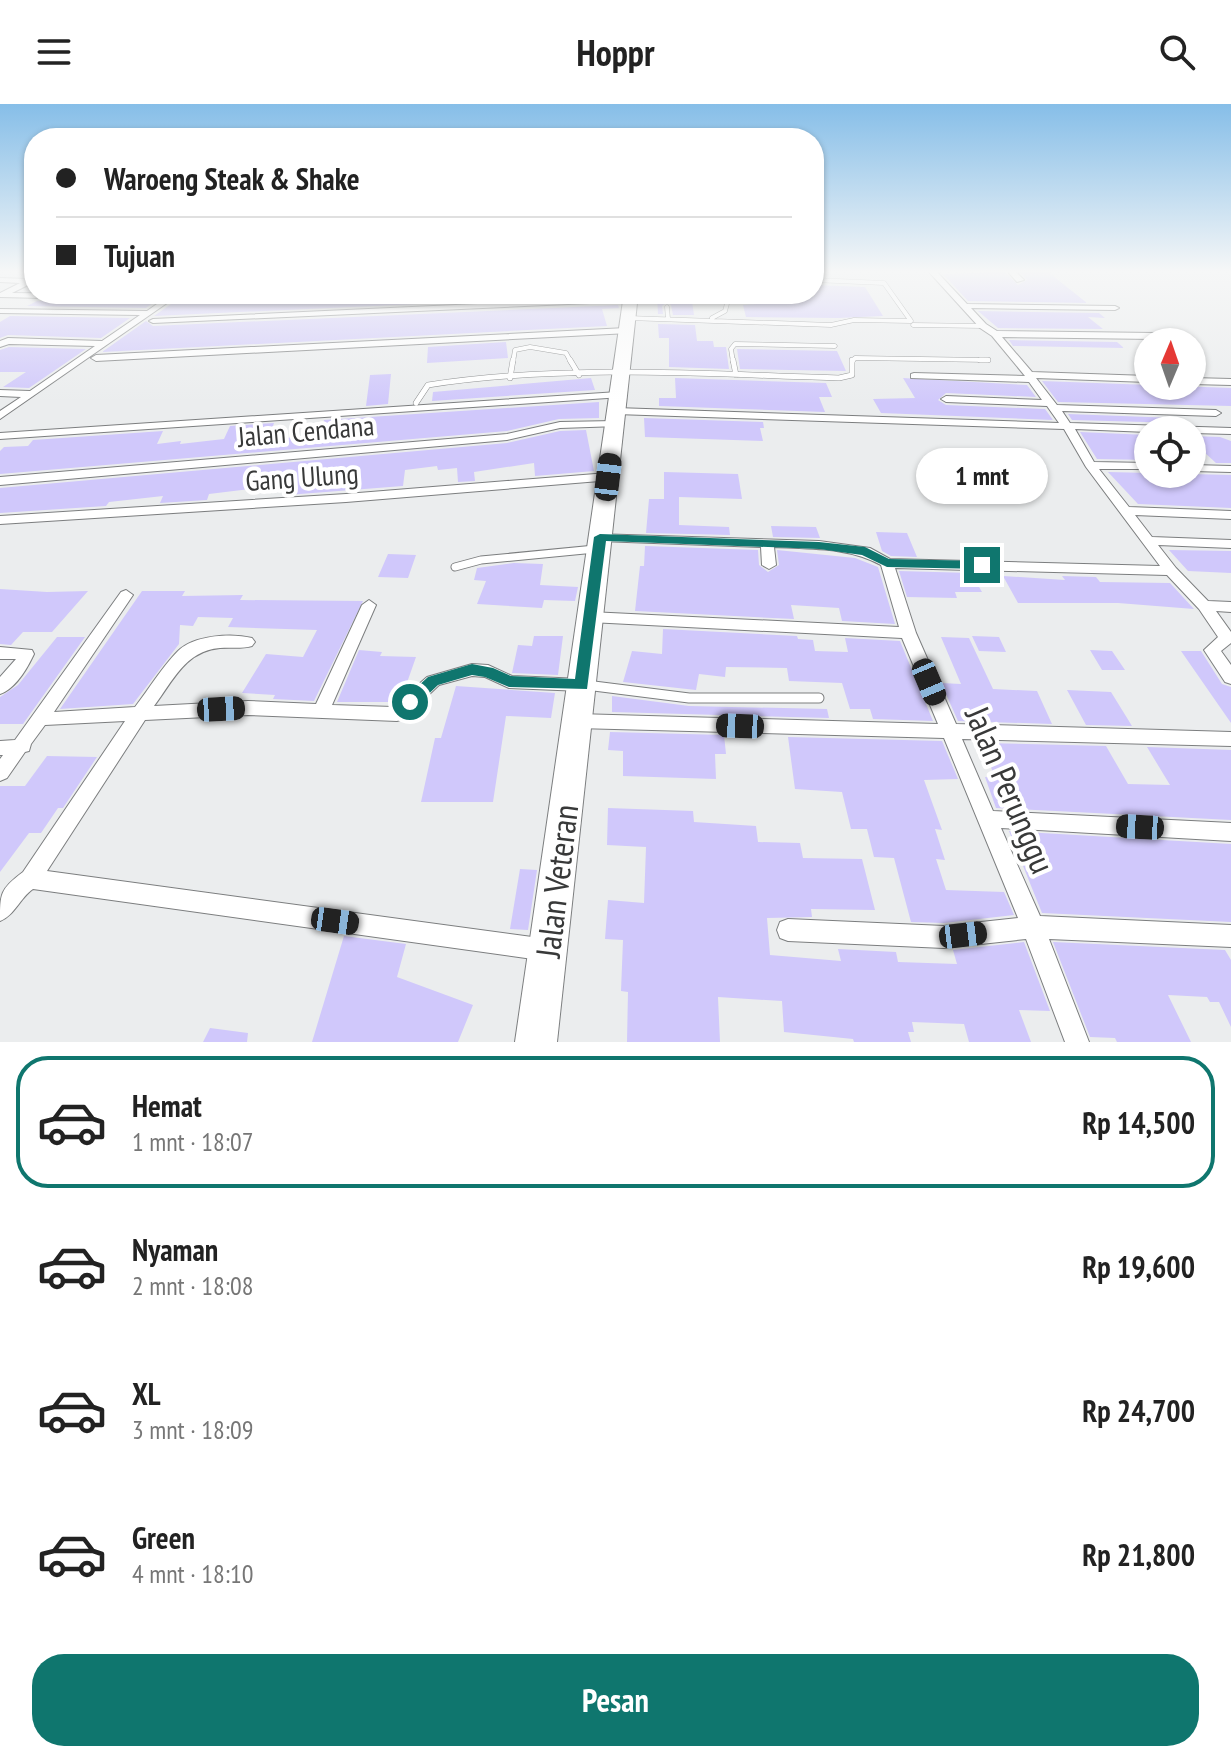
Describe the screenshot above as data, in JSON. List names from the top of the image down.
{
  "streets": {
    "main road": ["Jalan Veteran"],
    "street": ["Jalan Cendana", "Gang Ulung", "Jalan Perunggu"]
  },
  "crossings": [
    ["Jalan Cendana", "Jalan Veteran"],
    ["Gang Ulung", "Jalan Veteran"]
  ],
  "north": "top",
  "page": {
    "header": "Hoppr",
    "banner": ["Waroeng Steak & Shake", "Tujuan"],
    "bubble": "1 mnt",
    "list": [
      {
        "name": "Hemat",
        "note": "1 mnt · 18:07",
        "value": "Rp 14,500"
      },
      {
        "name": "Nyaman",
        "note": "2 mnt · 18:08",
        "value": "Rp 19,600"
      },
      {
        "name": "XL",
        "note": "3 mnt · 18:09",
        "value": "Rp 24,700"
      },
      {
        "name": "Green",
        "note": "4 mnt · 18:10",
        "value": "Rp 21,800"
      }
    ],
    "buttons": "Pesan"
  }
}
